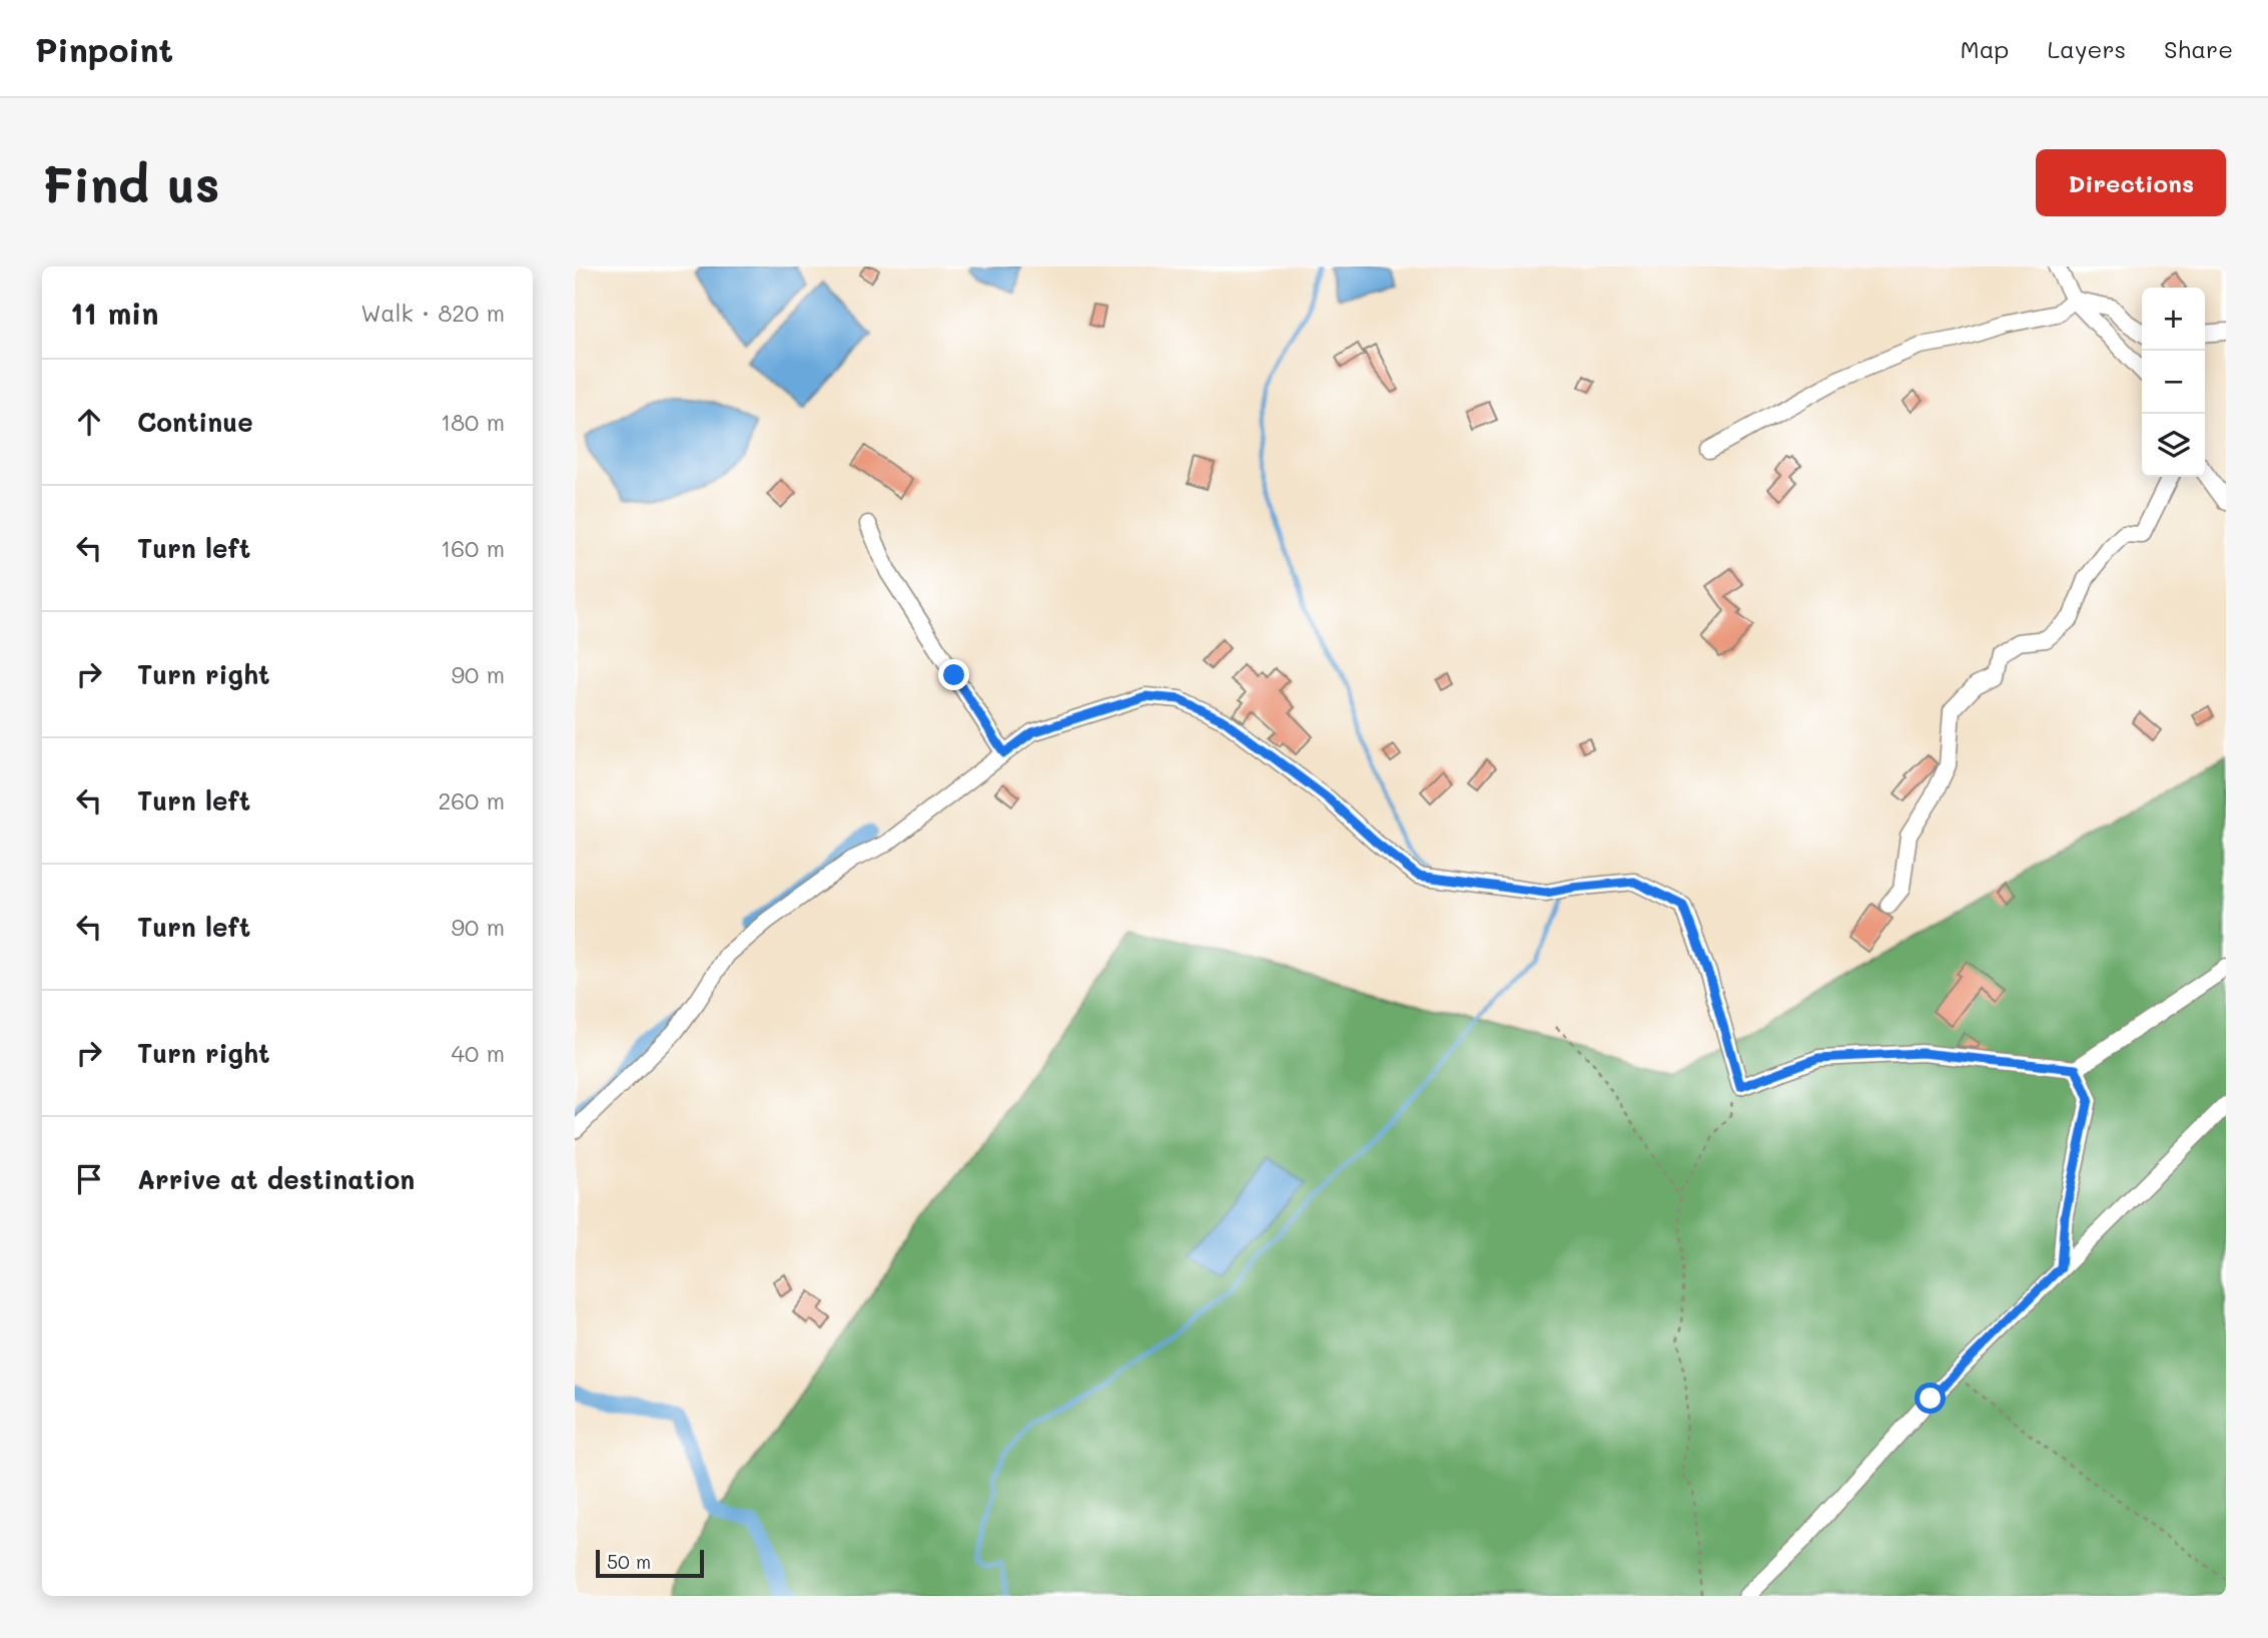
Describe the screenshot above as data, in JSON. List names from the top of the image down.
{
  "scale_bar": "50 m",
  "page": {
    "header": "Pinpoint",
    "nav": ["Map", "Layers", "Share"],
    "buttons": "Directions",
    "title": "Find us",
    "heading": ["11 min", "Walk · 820 m"],
    "map_buttons": ["+", "−"],
    "list": [
      ["Continue", "180 m"],
      ["Turn left", "160 m"],
      ["Turn right", "90 m"],
      ["Turn left", "260 m"],
      ["Turn left", "90 m"],
      ["Turn right", "40 m"],
      "Arrive at destination"
    ],
    "scale": "50 m"
  }
}
